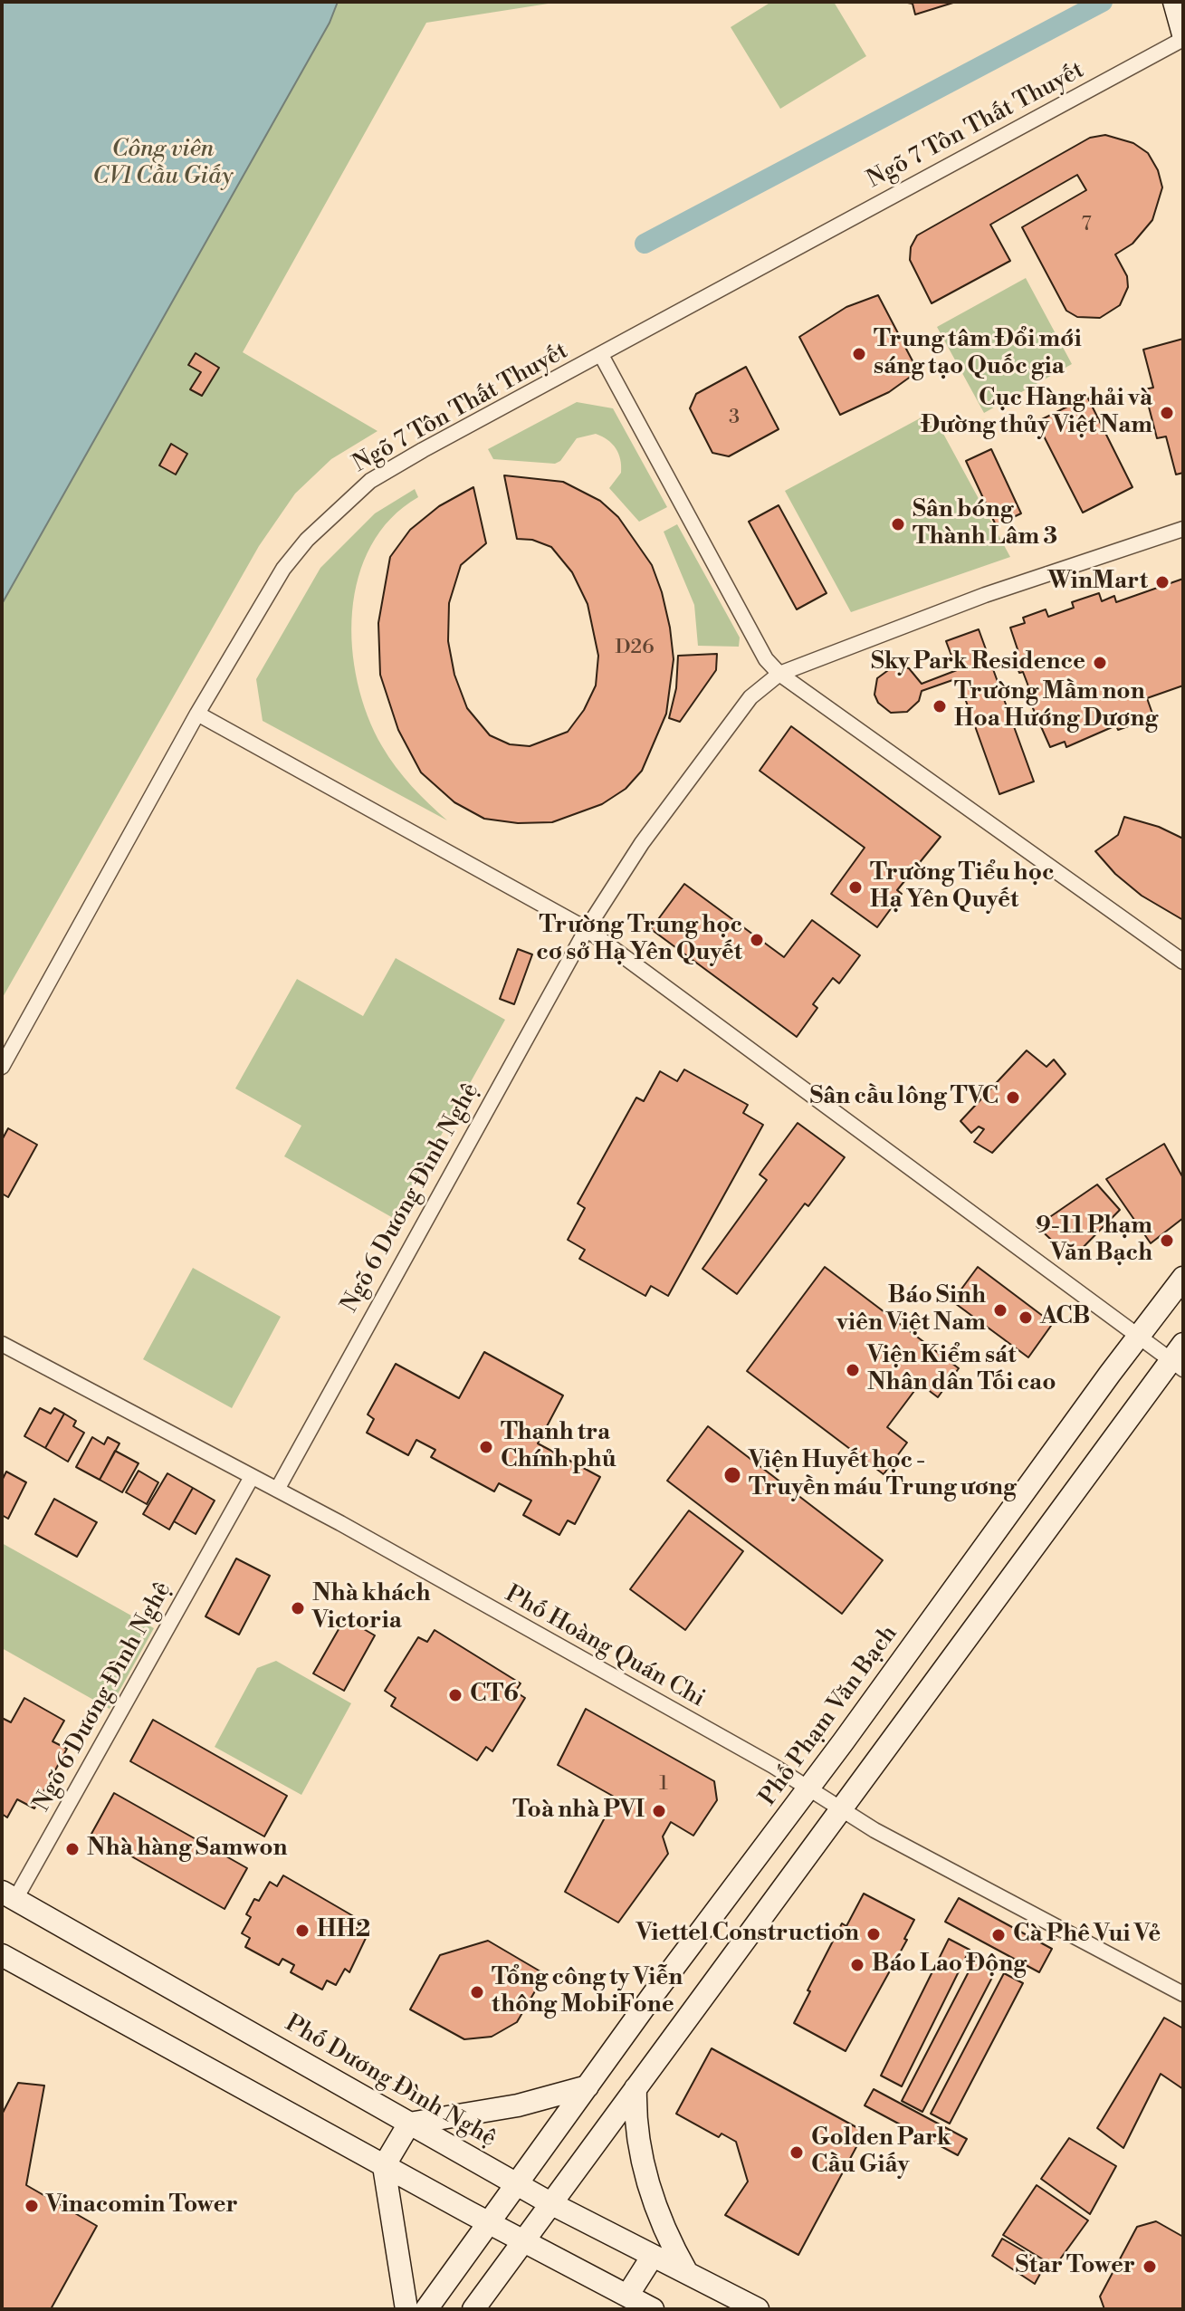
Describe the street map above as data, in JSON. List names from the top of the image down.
{
  "streets": {
    "main road": ["Phố Phạm Văn Bạch", "Phố Dương Đình Nghệ"],
    "street": ["Ngõ 7 Tôn Thất Thuyết", "Ngõ 6 Dương Đình Nghệ", "Phố Hoàng Quán Chi"]
  },
  "crossings": [
    ["Ngõ 6 Dương Đình Nghệ", "Phố Hoàng Quán Chi"],
    ["Ngõ 6 Dương Đình Nghệ", "Phố Dương Đình Nghệ"],
    ["Phố Hoàng Quán Chi", "Phố Phạm Văn Bạch"],
    ["Phố Phạm Văn Bạch", "Phố Dương Đình Nghệ"]
  ],
  "parks": ["Công viên CV1 Cầu Giấy"],
  "places": [
    "Trung tâm Đổi mới sáng tạo Quốc gia",
    "Cục Hàng hải và Đường thủy Việt Nam",
    "Sân bóng Thành Lâm 3",
    "WinMart",
    "Sky Park Residence",
    "Trường Mầm non Hoa Hướng Dương",
    "Trường Tiểu học Hạ Yên Quyết",
    "Trường Trung học cơ sở Hạ Yên Quyết",
    "Sân cầu lông TVC",
    "9-11 Phạm Văn Bạch",
    "Báo Sinh viên Việt Nam",
    "ACB",
    "Viện Kiểm sát Nhân dân Tối cao",
    "Thanh tra Chính phủ",
    "Viện Huyết học - Truyền máu Trung ương",
    "Nhà khách Victoria",
    "CT6",
    "Toà nhà PVI",
    "Nhà hàng Samwon",
    "HH2",
    "Viettel Construction",
    "Cà Phê Vui Vẻ",
    "Báo Lao Động",
    "Tổng công ty Viễn thông MobiFone",
    "Golden Park Cầu Giấy",
    "Vinacomin Tower",
    "Star Tower"
  ],
  "house_numbers": [
    "7",
    "3",
    "D26",
    "1"
  ]
}
